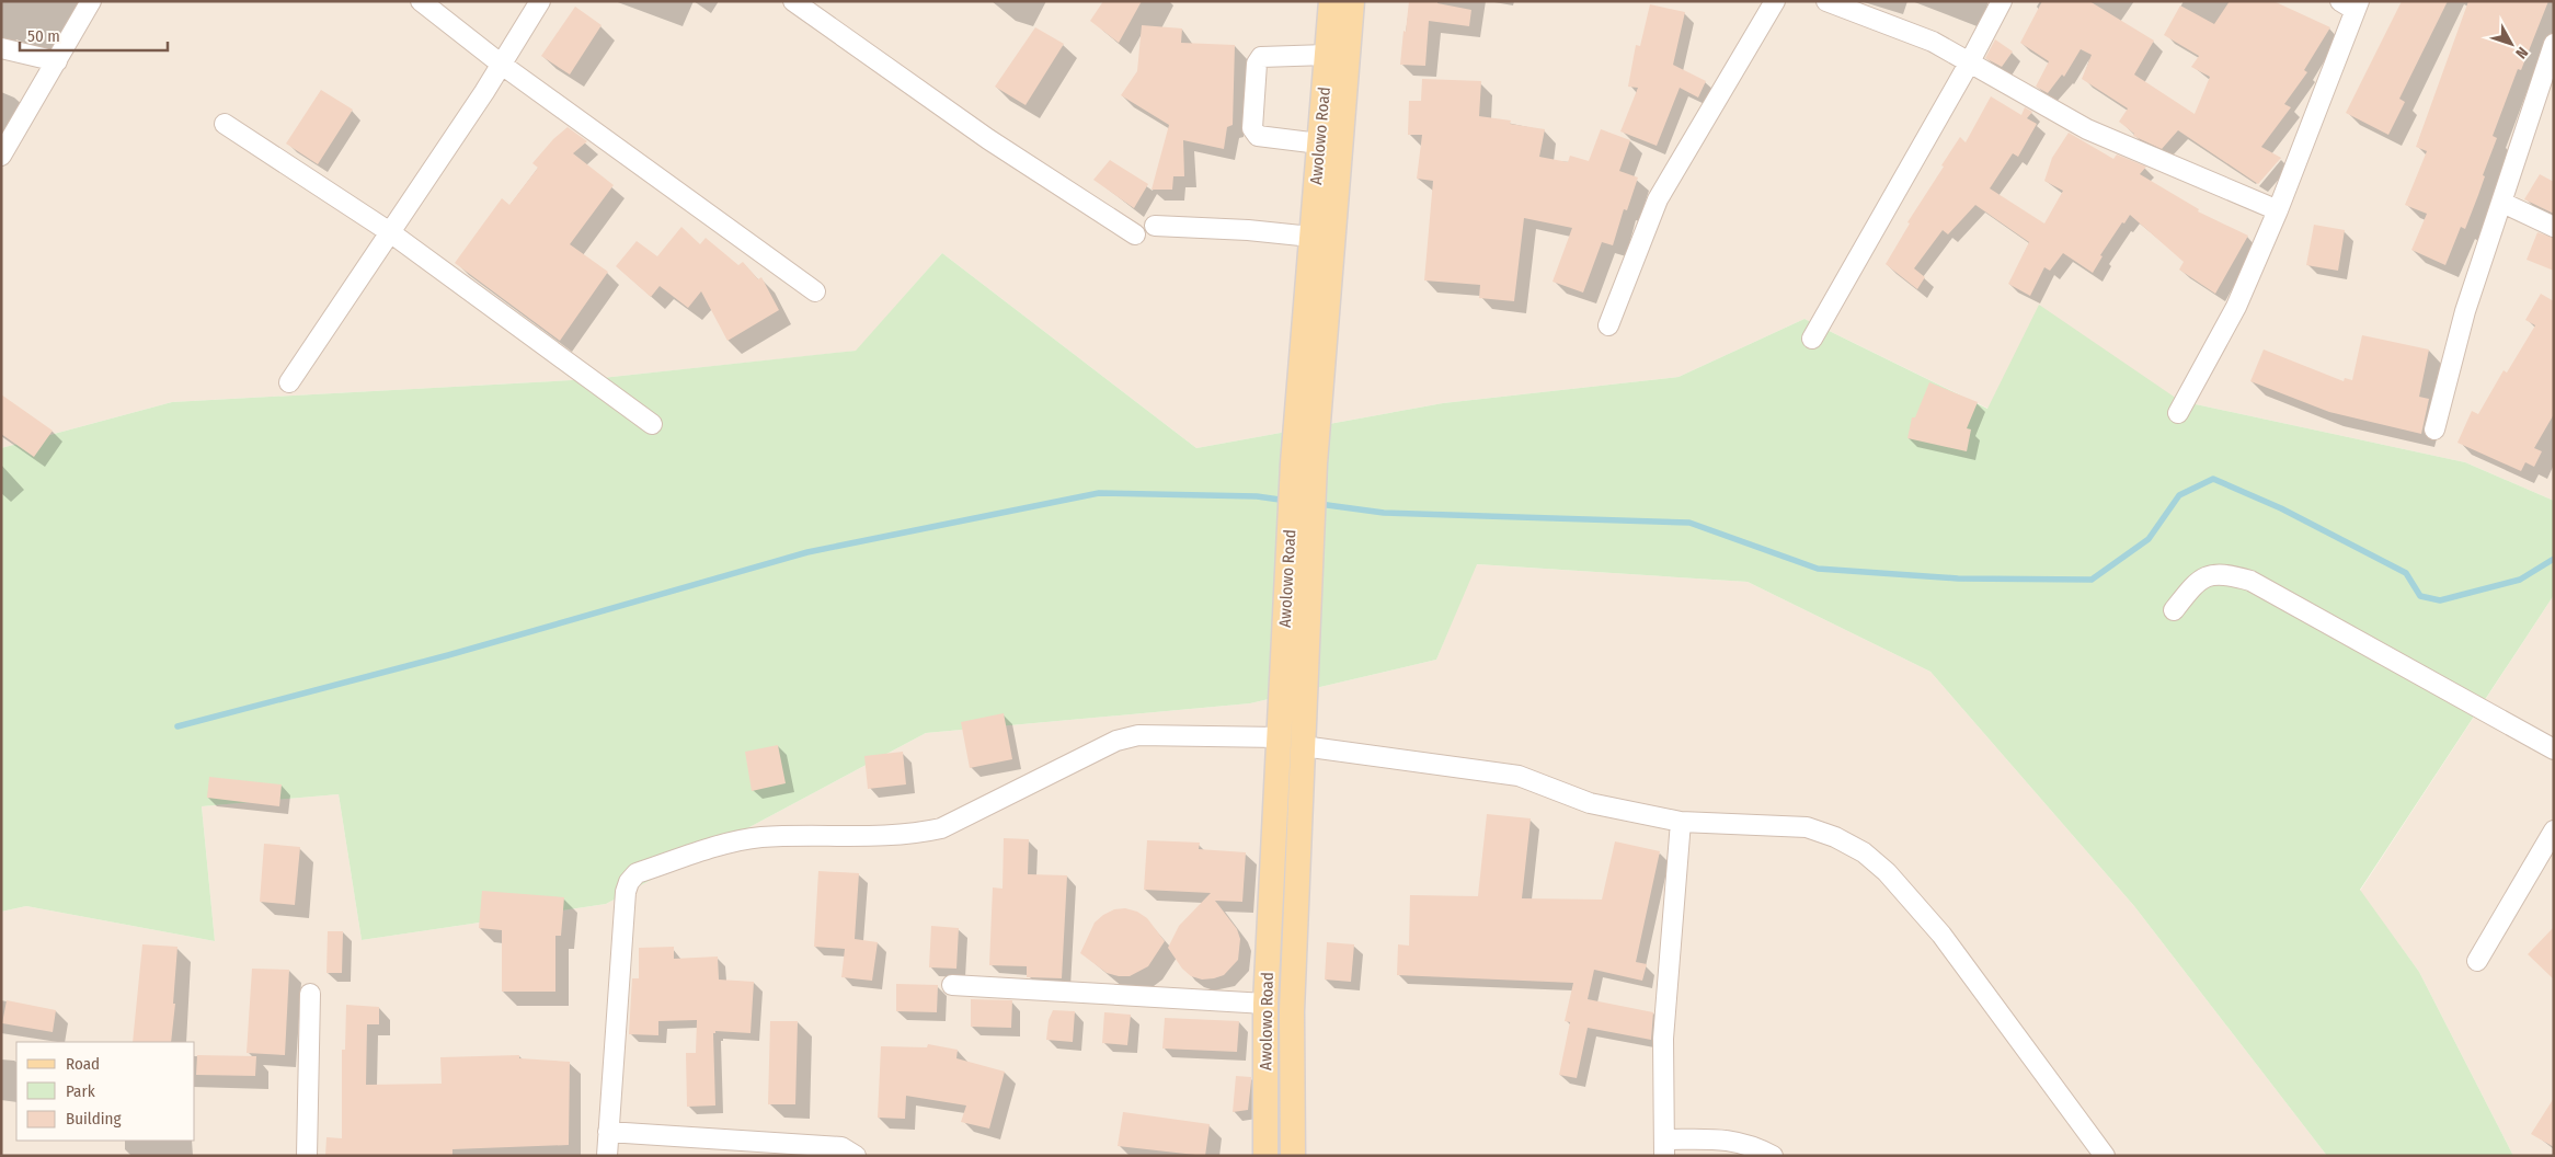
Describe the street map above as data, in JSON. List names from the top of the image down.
{
  "streets": {
    "main road": ["Awolowo Road"]
  },
  "legend": ["Road", "Park", "Building"],
  "scale_bar": "50 m",
  "north": "bottom right"
}
